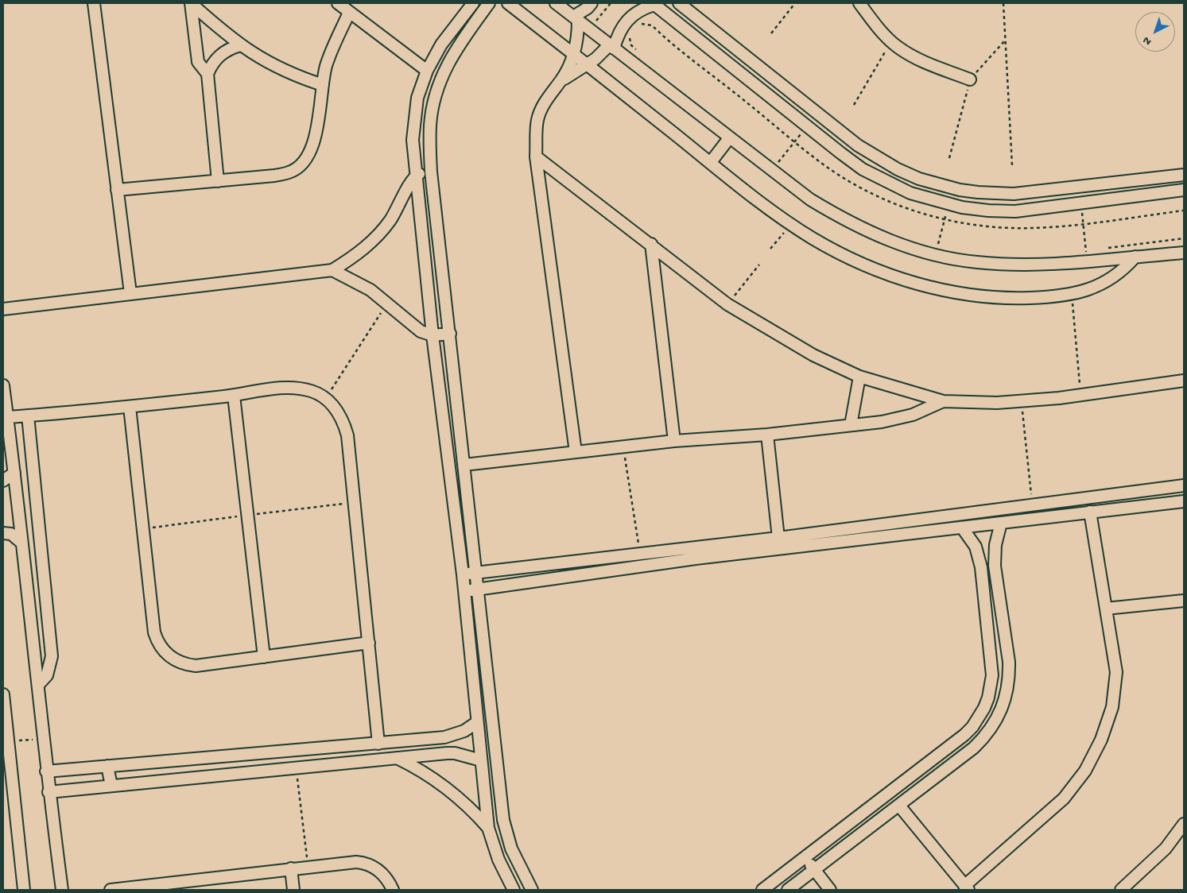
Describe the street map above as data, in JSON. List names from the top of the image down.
{
  "north": "bottom left"
}
